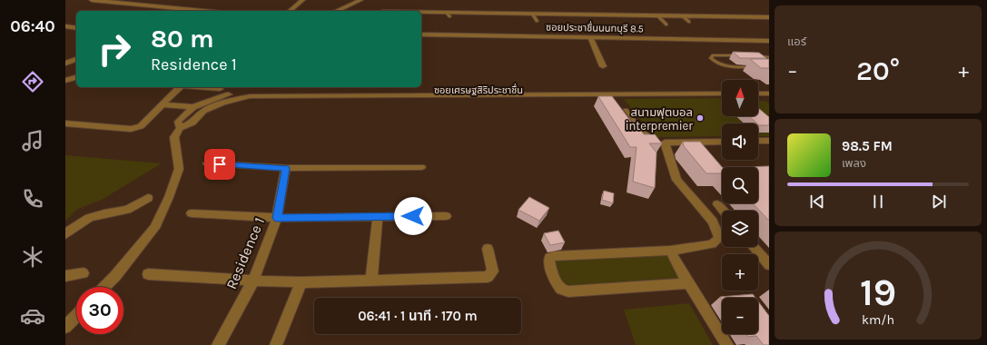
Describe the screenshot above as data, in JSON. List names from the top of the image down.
{
  "streets": {
    "street": ["ซอยประชาชื่นนนทบุรี 8.5", "ซอยเศรษฐสิริประชาชื่น", "Residence 1"]
  },
  "places": ["สนามฟุตบอล interpremier"],
  "north": "top",
  "page": {
    "tabs": "06:40",
    "tile": "แอร์",
    "turn": ["80 m", "Residence 1"],
    "heat": ["−", "20°", "+"],
    "map_buttons": ["+", "−"],
    "song": ["98.5 FM", "เพลง"],
    "limit": "30",
    "trip": "06:41 · 1 นาที · 170 m",
    "gauge": ["19", "km/h"]
  }
}
